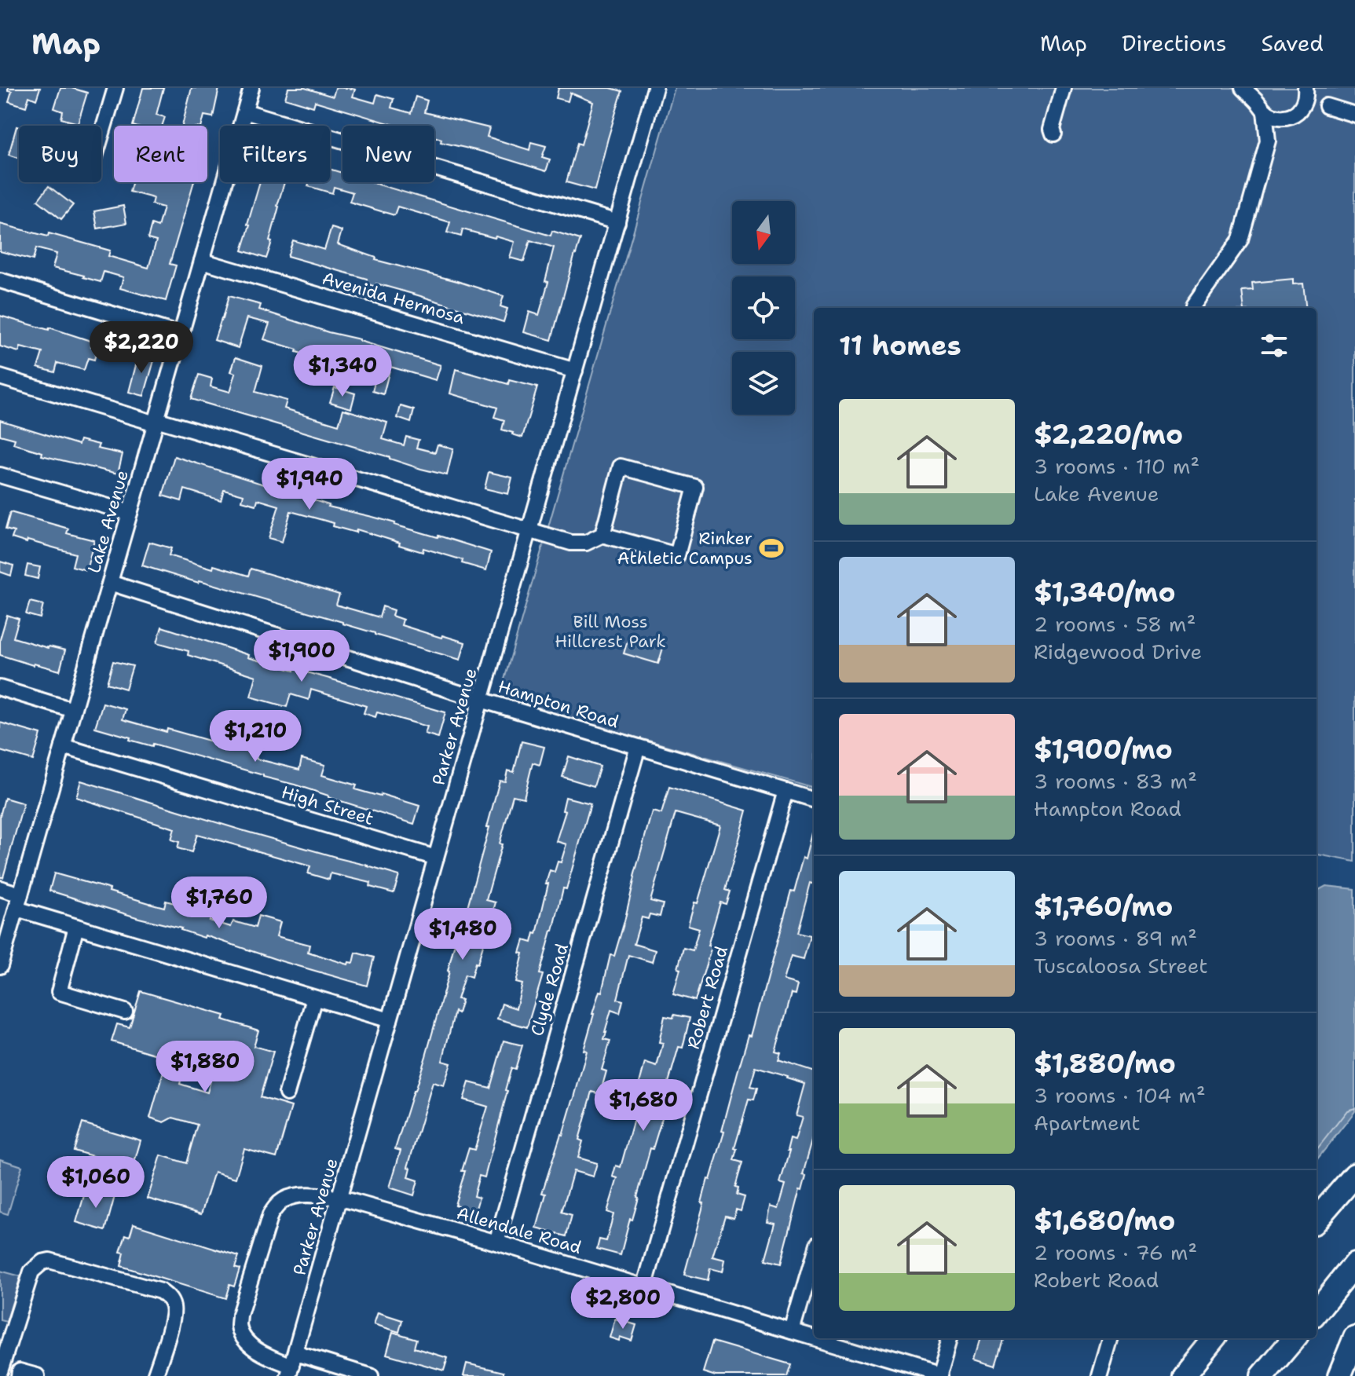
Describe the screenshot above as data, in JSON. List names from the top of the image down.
{
  "streets": {
    "street": [
      "Avenida Hermosa",
      "Lake Avenue",
      "Hampton Road",
      "Parker Avenue",
      "High Street",
      "Clyde Road",
      "Robert Road",
      "Allendale Road"
    ]
  },
  "crossings": [
    ["Avenida Hermosa", "Lake Avenue"],
    ["Avenida Hermosa", "Parker Avenue"],
    ["Lake Avenue", "Hampton Road"],
    ["Lake Avenue", "High Street"],
    ["Hampton Road", "Parker Avenue"],
    ["Hampton Road", "Clyde Road"],
    ["Hampton Road", "Robert Road"],
    ["Parker Avenue", "High Street"],
    ["Parker Avenue", "Allendale Road"],
    ["Clyde Road", "Allendale Road"],
    ["Robert Road", "Allendale Road"]
  ],
  "parks": ["Bill Moss Hillcrest Park"],
  "places": {
    "sports": ["Rinker Athletic Campus"]
  },
  "north": "bottom",
  "page": {
    "header": "Map",
    "nav": ["Map", "Directions", "Saved"],
    "chip": [
      "Buy",
      "Rent",
      "Filters",
      "New"
    ],
    "heading": "11 homes",
    "price": [
      "$2,220",
      "$1,340",
      "$1,940",
      "$1,900",
      "$1,210",
      "$1,760",
      "$1,480",
      "$1,880",
      "$1,680",
      "$1,060",
      "$2,800"
    ],
    "list": [
      {
        "name": "$2,220/mo",
        "note": "3 rooms · 110 m² · Lake Avenue"
      },
      {
        "name": "$1,340/mo",
        "note": "2 rooms · 58 m² · Ridgewood Drive"
      },
      {
        "name": "$1,900/mo",
        "note": "3 rooms · 83 m² · Hampton Road"
      },
      {
        "name": "$1,760/mo",
        "note": "3 rooms · 89 m² · Tuscaloosa Street"
      },
      {
        "name": "$1,880/mo",
        "note": "3 rooms · 104 m² · Apartment"
      },
      {
        "name": "$1,680/mo",
        "note": "2 rooms · 76 m² · Robert Road"
      }
    ]
  }
}
